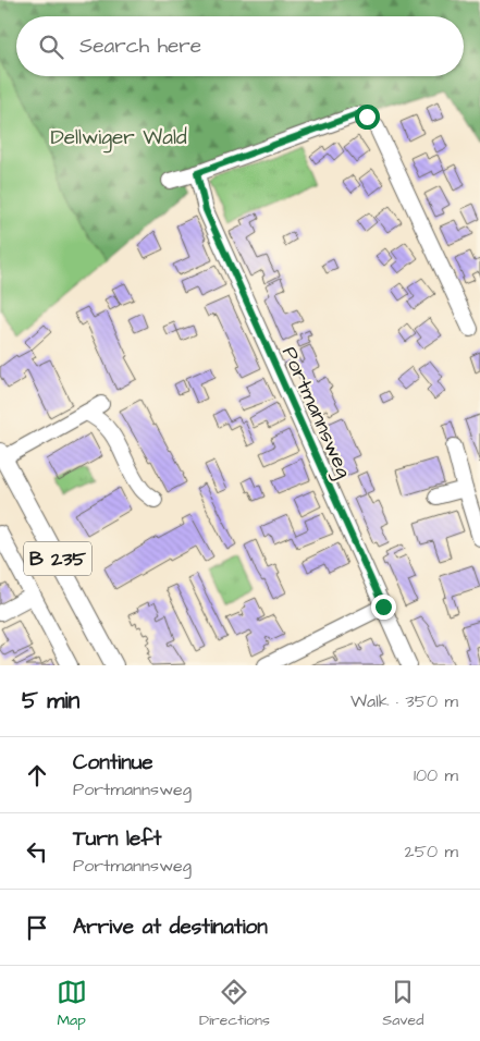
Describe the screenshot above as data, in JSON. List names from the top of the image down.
{
  "streets": {
    "main road": ["B 235"],
    "street": ["Portmannsweg"]
  },
  "parks": ["Dellwiger Wald"],
  "page": {
    "search": "Search here",
    "heading": ["5 min", "Walk · 350 m"],
    "list": [
      ["Continue", "Portmannsweg", "100 m"],
      ["Turn left", "Portmannsweg", "250 m"],
      "Arrive at destination"
    ],
    "nav": ["Map", "Directions", "Saved"]
  }
}
